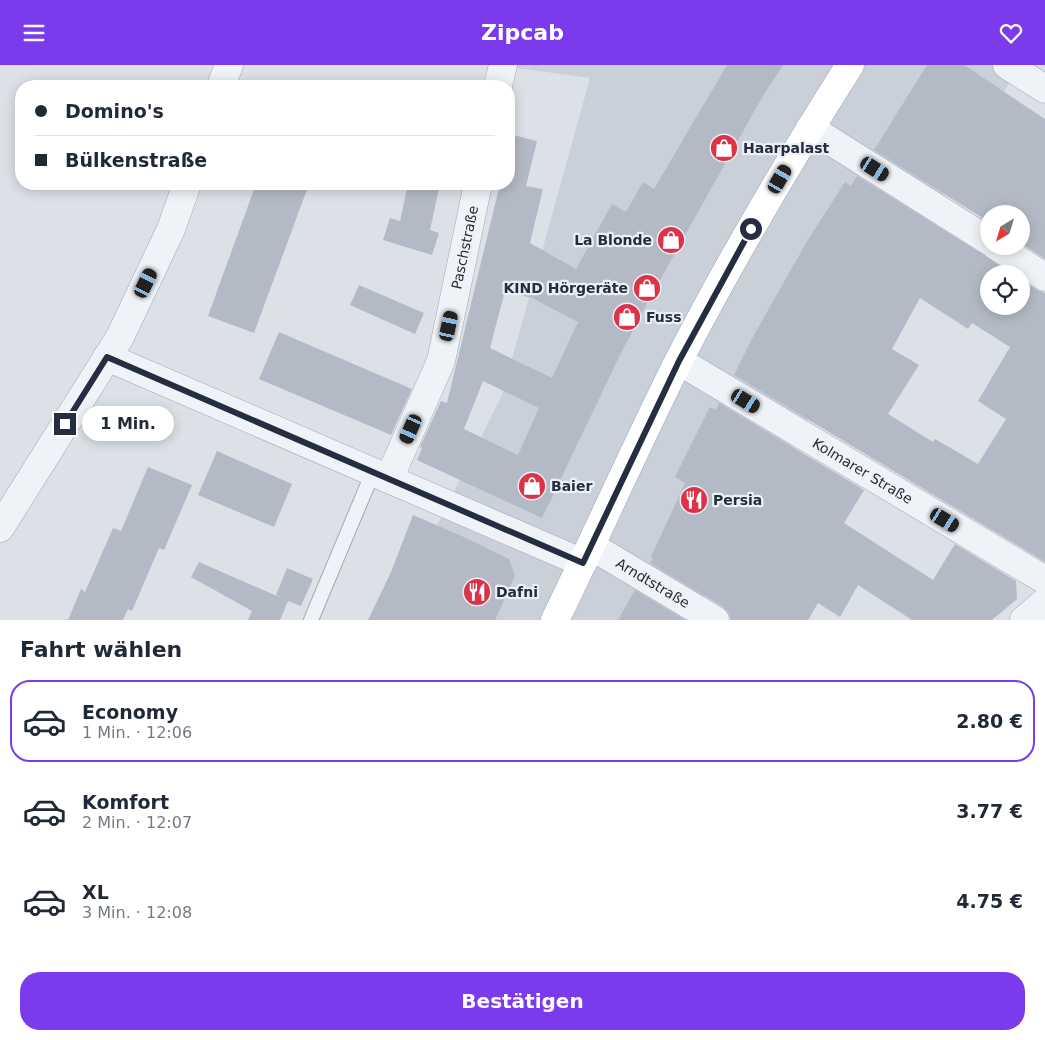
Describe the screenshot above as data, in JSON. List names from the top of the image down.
{
  "streets": {
    "street": ["Paschstraße", "Kolmarer Straße", "Arndtstraße"]
  },
  "crossings": [
    ["Paschstraße", "Arndtstraße"]
  ],
  "places": {
    "shop": [
      "Haarpalast",
      "La Blonde",
      "KIND Hörgeräte",
      "Fuss",
      "Baier"
    ],
    "restaurant": ["Persia", "Dafni"]
  },
  "north": "bottom left",
  "page": {
    "header": "Zipcab",
    "banner": ["Domino's", "Bülkenstraße"],
    "bubble": "1 Min.",
    "heading": "Fahrt wählen",
    "list": [
      {
        "name": "Economy",
        "note": "1 Min. · 12:06",
        "value": "2.80 €"
      },
      {
        "name": "Komfort",
        "note": "2 Min. · 12:07",
        "value": "3.77 €"
      },
      {
        "name": "XL",
        "note": "3 Min. · 12:08",
        "value": "4.75 €"
      }
    ],
    "buttons": "Bestätigen"
  }
}
